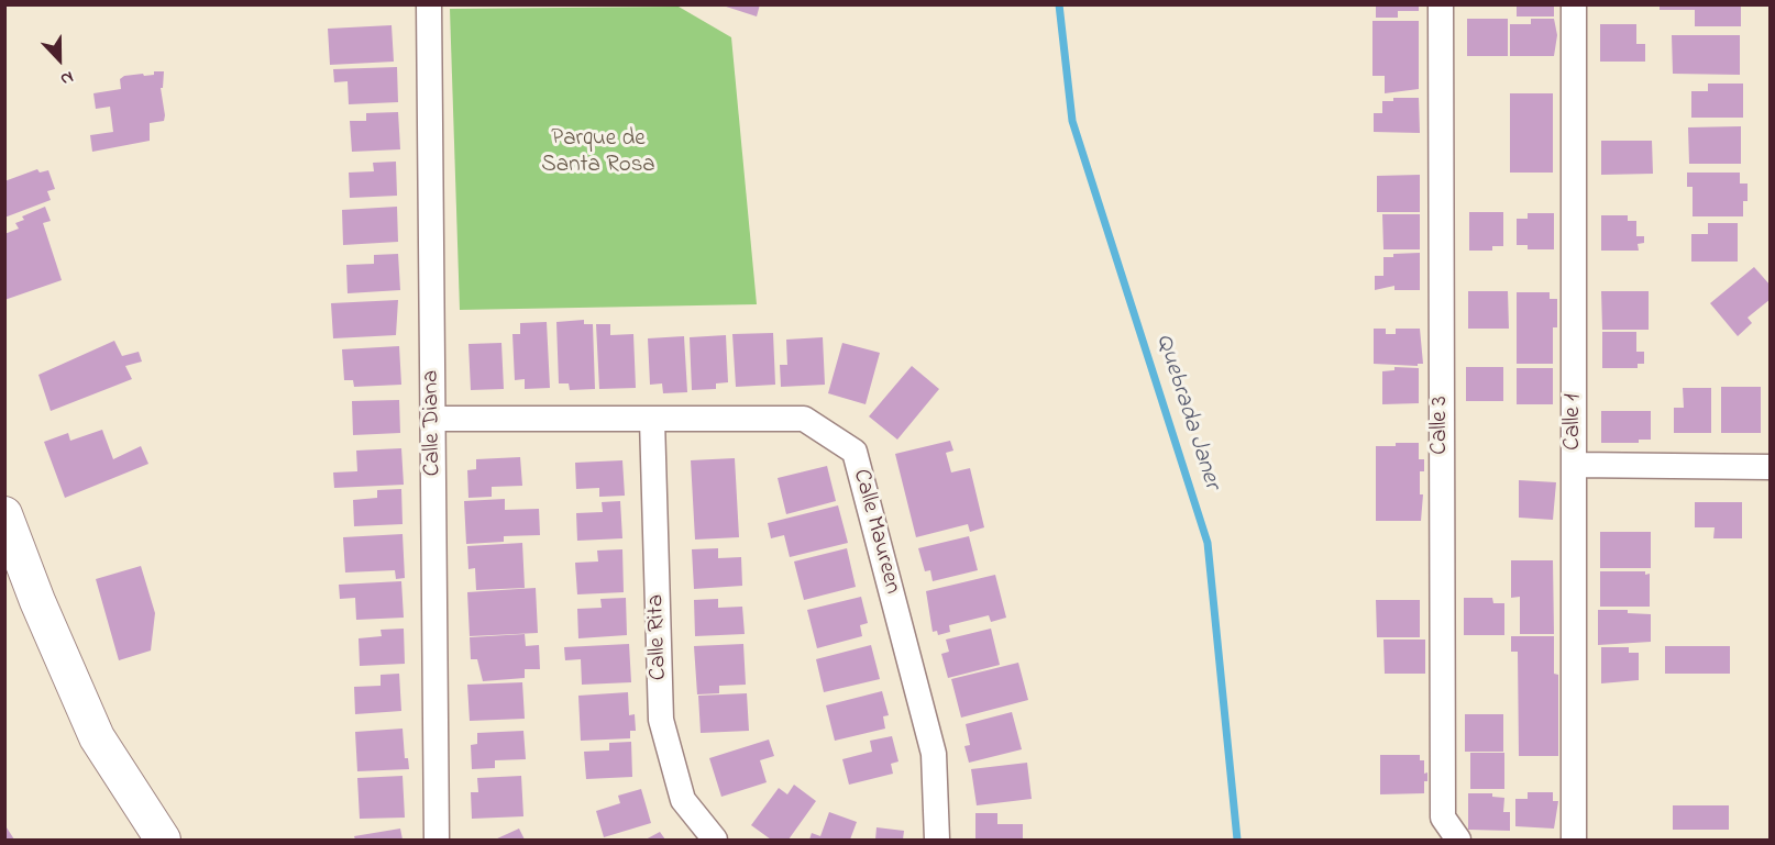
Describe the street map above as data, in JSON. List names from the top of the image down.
{
  "streets": {
    "street": [
      "Calle 1",
      "Calle Diana",
      "Calle 3",
      "Calle Maureen",
      "Calle Rita"
    ]
  },
  "crossings": [
    ["Calle Diana", "Calle Maureen"],
    ["Calle Maureen", "Calle Rita"]
  ],
  "water": ["Quebrada Janer"],
  "parks": ["Parque de Santa Rosa"],
  "north": "bottom"
}
